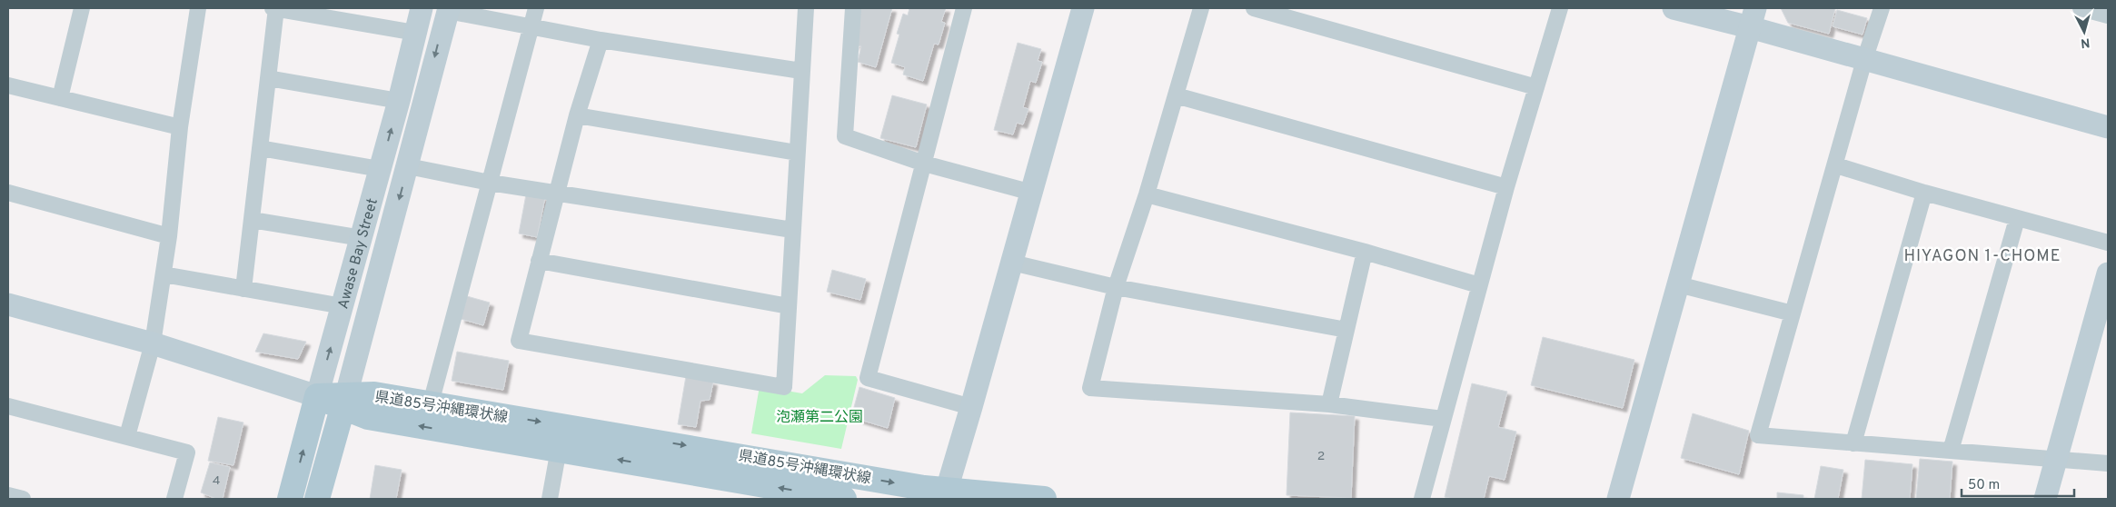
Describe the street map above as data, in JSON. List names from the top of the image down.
{
  "streets": {
    "main road": ["Awase Bay Street", "県道85号沖縄環状線"]
  },
  "crossings": [
    ["Awase Bay Street", "県道85号沖縄環状線"]
  ],
  "districts": ["HIYAGON 1-CHOME"],
  "parks": ["泡瀬第二公園"],
  "house_numbers": ["2", "4"],
  "scale_bar": "50 m",
  "north": "bottom"
}
